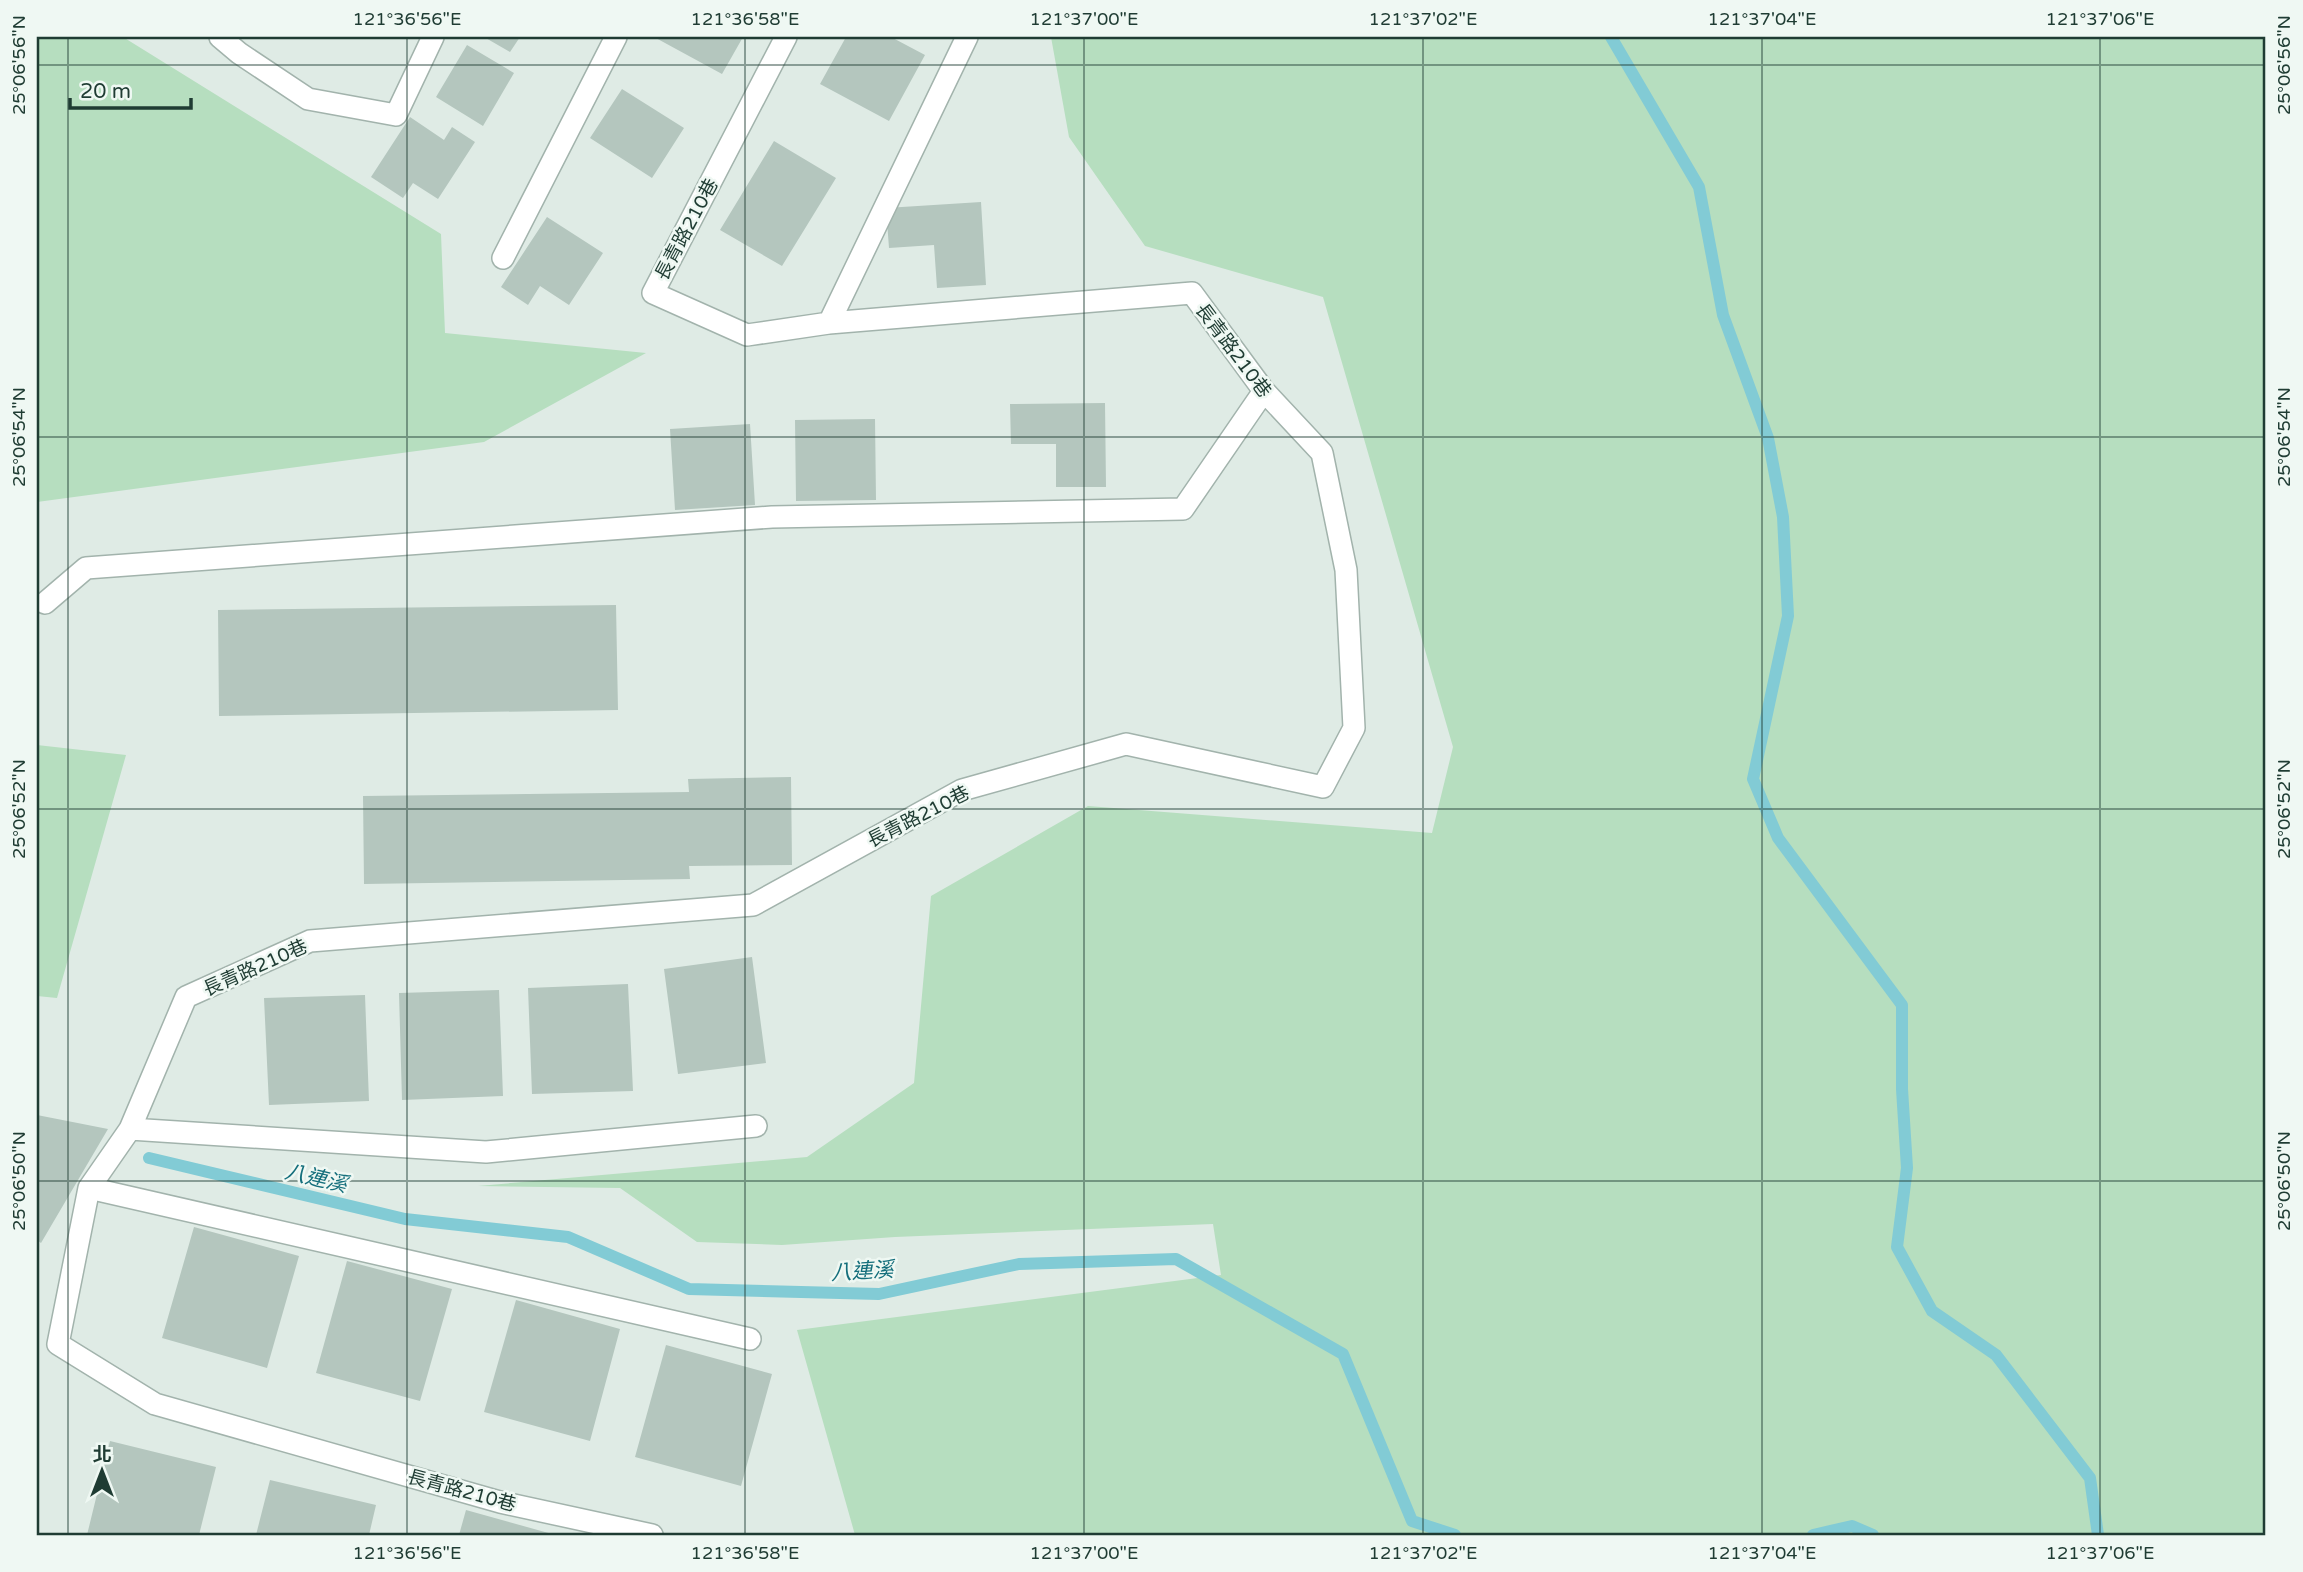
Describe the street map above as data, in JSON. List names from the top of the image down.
{
  "streets": {
    "lane": ["長青路210巷"]
  },
  "water": ["八連溪"],
  "scale_bar": "20 m",
  "north": "top",
  "coordinates": [
    "121°36'56\"E",
    "121°36'58\"E",
    "121°37'00\"E",
    "121°37'02\"E",
    "121°37'04\"E",
    "121°37'06\"E",
    "25°06'56\"N",
    "25°06'54\"N",
    "25°06'52\"N",
    "25°06'50\"N"
  ]
}
